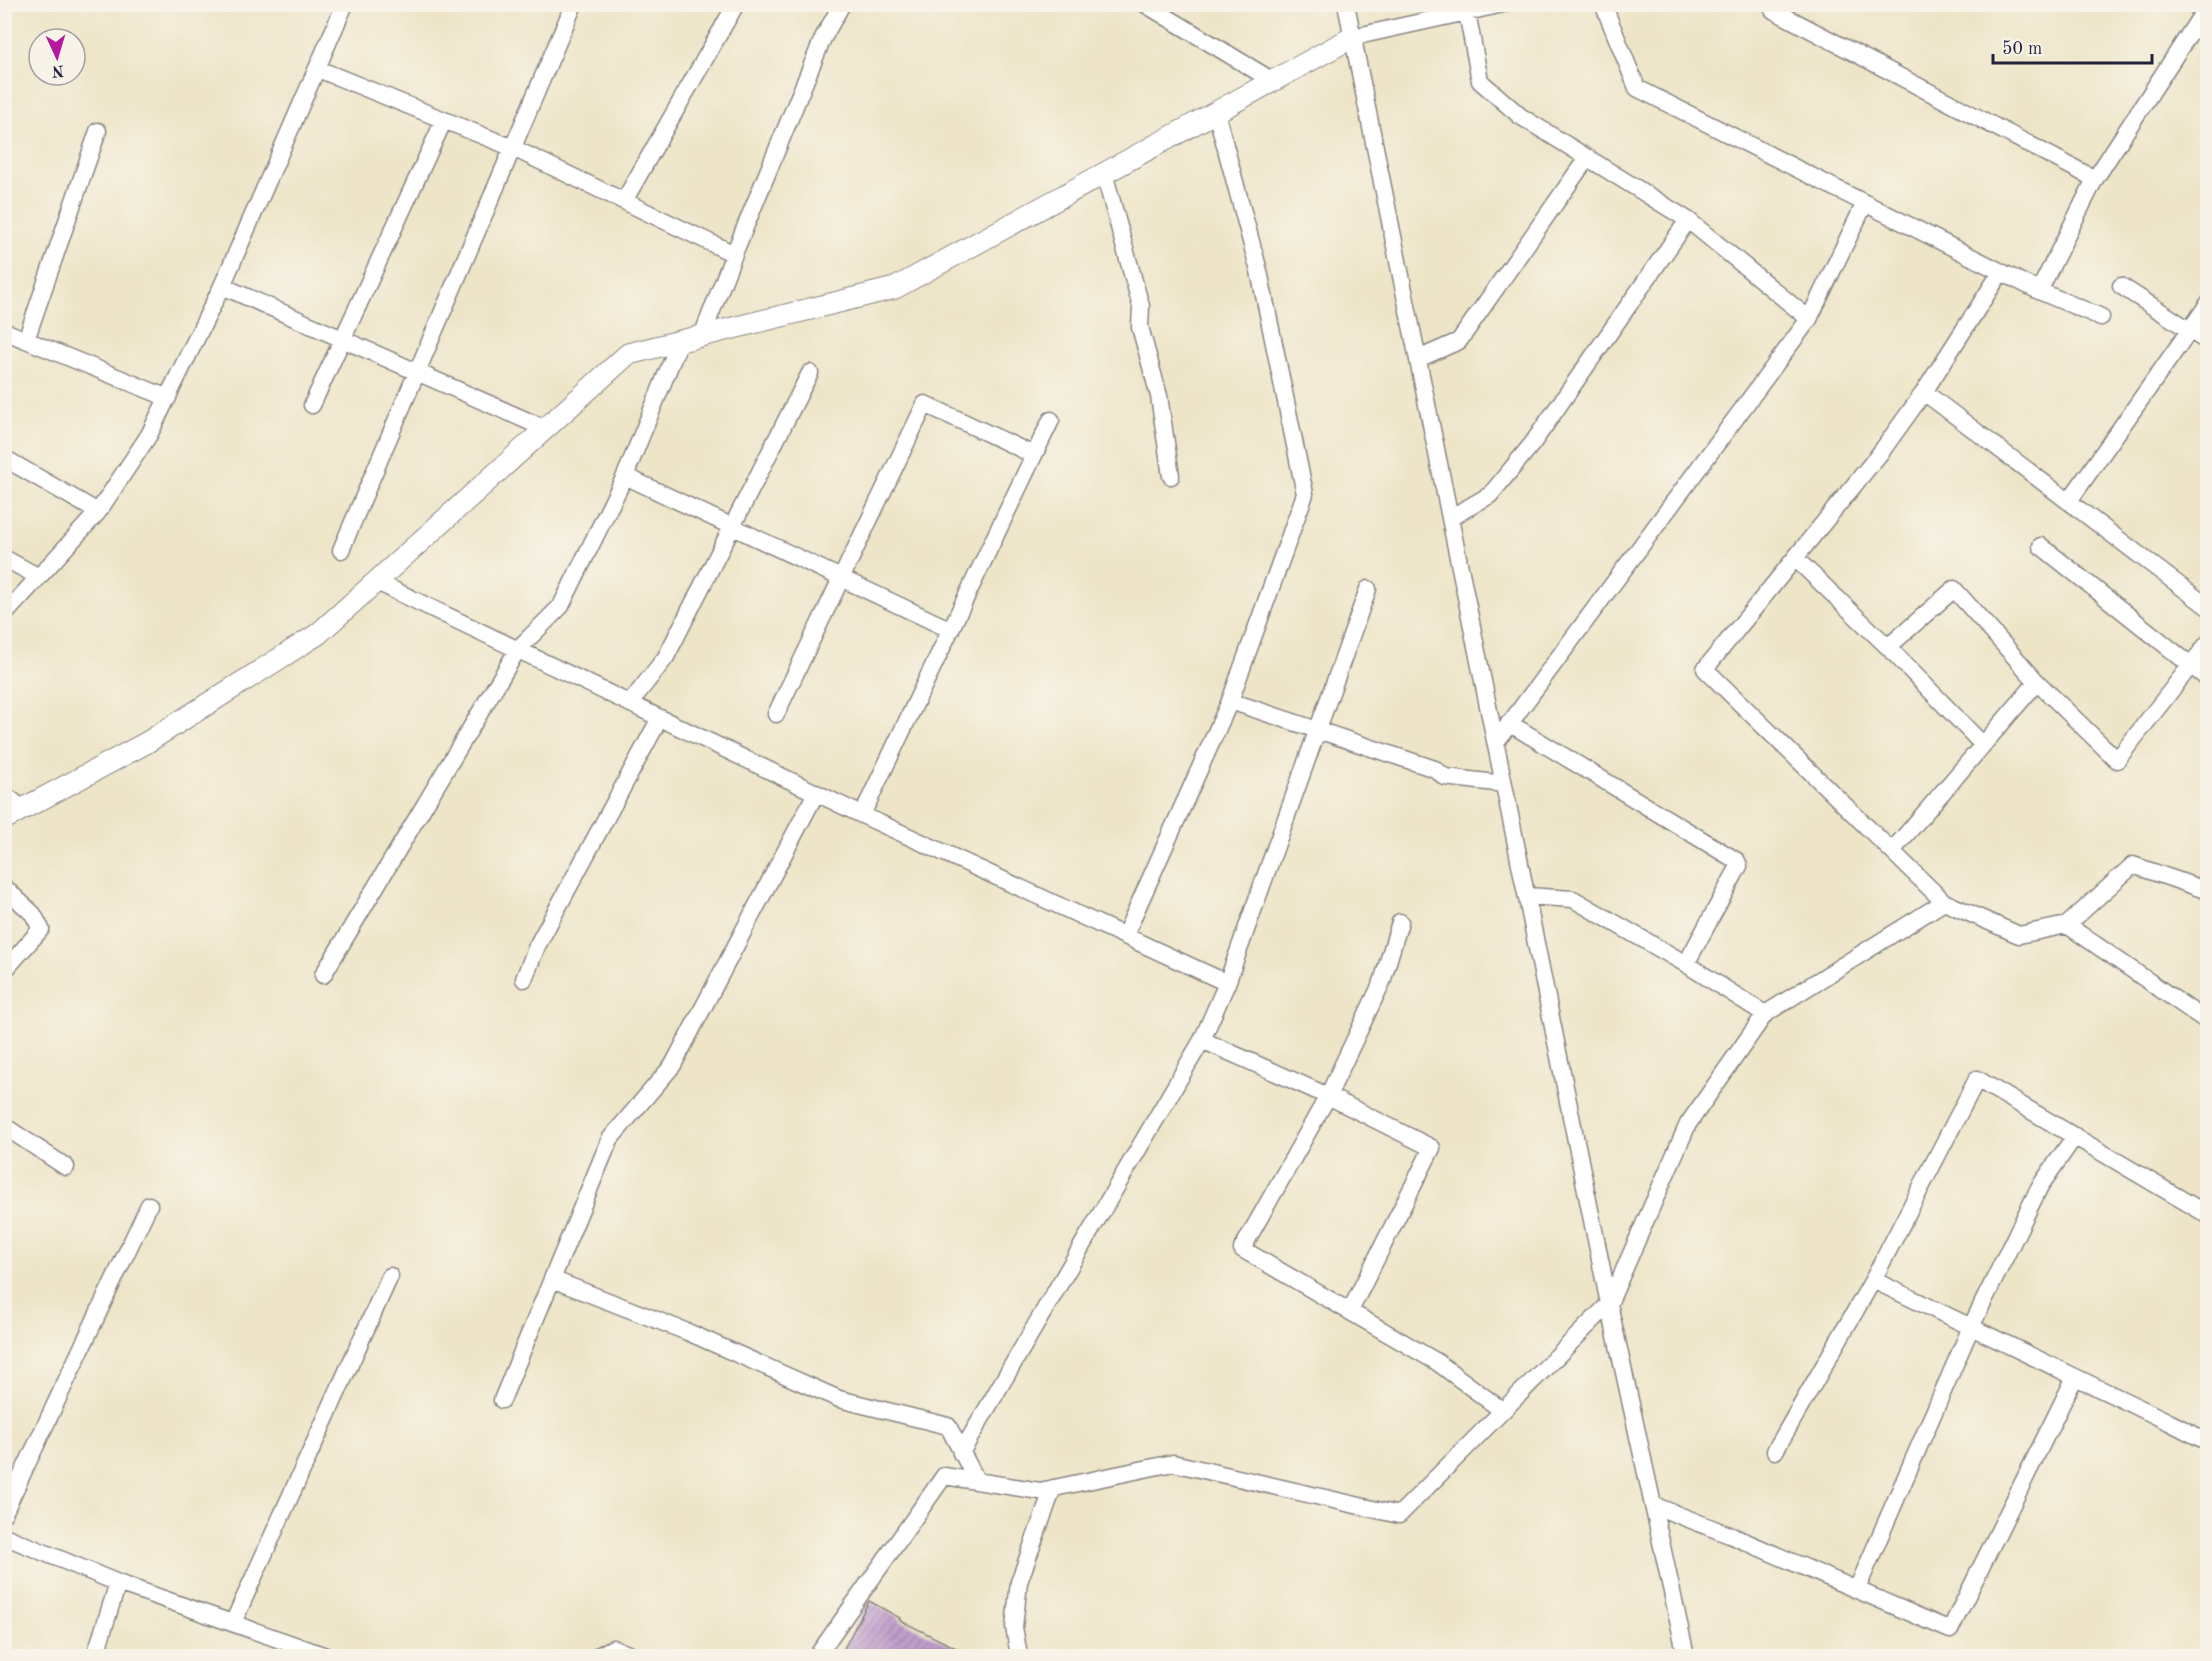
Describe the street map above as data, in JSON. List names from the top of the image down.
{
  "scale_bar": "50 m",
  "north": "bottom"
}
